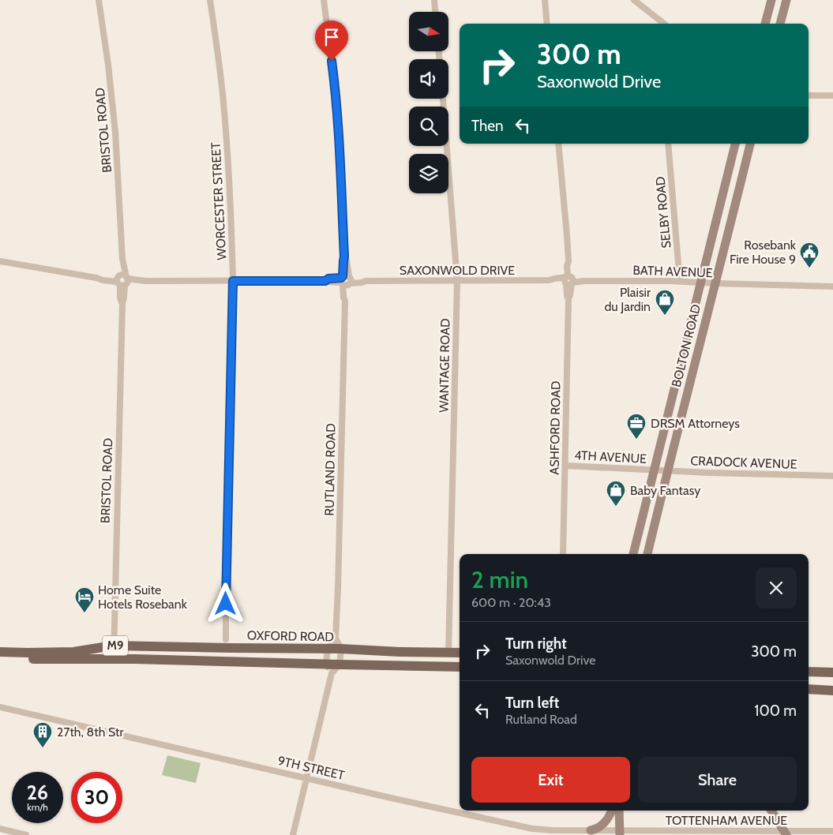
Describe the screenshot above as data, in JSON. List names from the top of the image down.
{
  "streets": {
    "main road": ["BOLTON ROAD", "OXFORD ROAD", "M9"],
    "street": [
      "BRISTOL ROAD",
      "WORCESTER STREET",
      "SELBY ROAD",
      "SAXONWOLD DRIVE",
      "BATH AVENUE",
      "WANTAGE ROAD",
      "ASHFORD ROAD",
      "4TH AVENUE",
      "CRADOCK AVENUE",
      "RUTLAND ROAD",
      "9TH STREET",
      "TOTTENHAM AVENUE"
    ]
  },
  "crossings": [
    ["BRISTOL ROAD", "SAXONWOLD DRIVE"],
    ["BRISTOL ROAD", "OXFORD ROAD"],
    ["WORCESTER STREET", "SAXONWOLD DRIVE"],
    ["WORCESTER STREET", "OXFORD ROAD"],
    ["SELBY ROAD", "BATH AVENUE"],
    ["SAXONWOLD DRIVE", "BATH AVENUE"],
    ["SAXONWOLD DRIVE", "WANTAGE ROAD"],
    ["SAXONWOLD DRIVE", "ASHFORD ROAD"],
    ["SAXONWOLD DRIVE", "RUTLAND ROAD"],
    ["BATH AVENUE", "BOLTON ROAD"],
    ["BATH AVENUE", "ASHFORD ROAD"],
    ["BOLTON ROAD", "4TH AVENUE"],
    ["BOLTON ROAD", "CRADOCK AVENUE"],
    ["WANTAGE ROAD", "OXFORD ROAD"],
    ["ASHFORD ROAD", "4TH AVENUE"],
    ["4TH AVENUE", "CRADOCK AVENUE"],
    ["9TH STREET", "TOTTENHAM AVENUE"]
  ],
  "places": {
    "public building": ["Rosebank Fire House 9"],
    "shop": ["Plaisir du Jardin", "Baby Fantasy"],
    "office": ["DRSM Attorneys"],
    "hotel": ["Home Suite Hotels Rosebank"],
    "building": ["27th, 8th Str"]
  },
  "north": "right",
  "page": {
    "turn": ["300 m", "Saxonwold Drive"],
    "then": "Then",
    "heading": ["2 min", "600 m · 20:43"],
    "list": [
      {
        "name": "Turn right",
        "note": "Saxonwold Drive",
        "value": "300 m"
      },
      {
        "name": "Turn left",
        "note": "Rutland Road",
        "value": "100 m"
      }
    ],
    "buttons": ["Exit", "Share"],
    "speed": "26 km/h",
    "limit": "30"
  }
}
